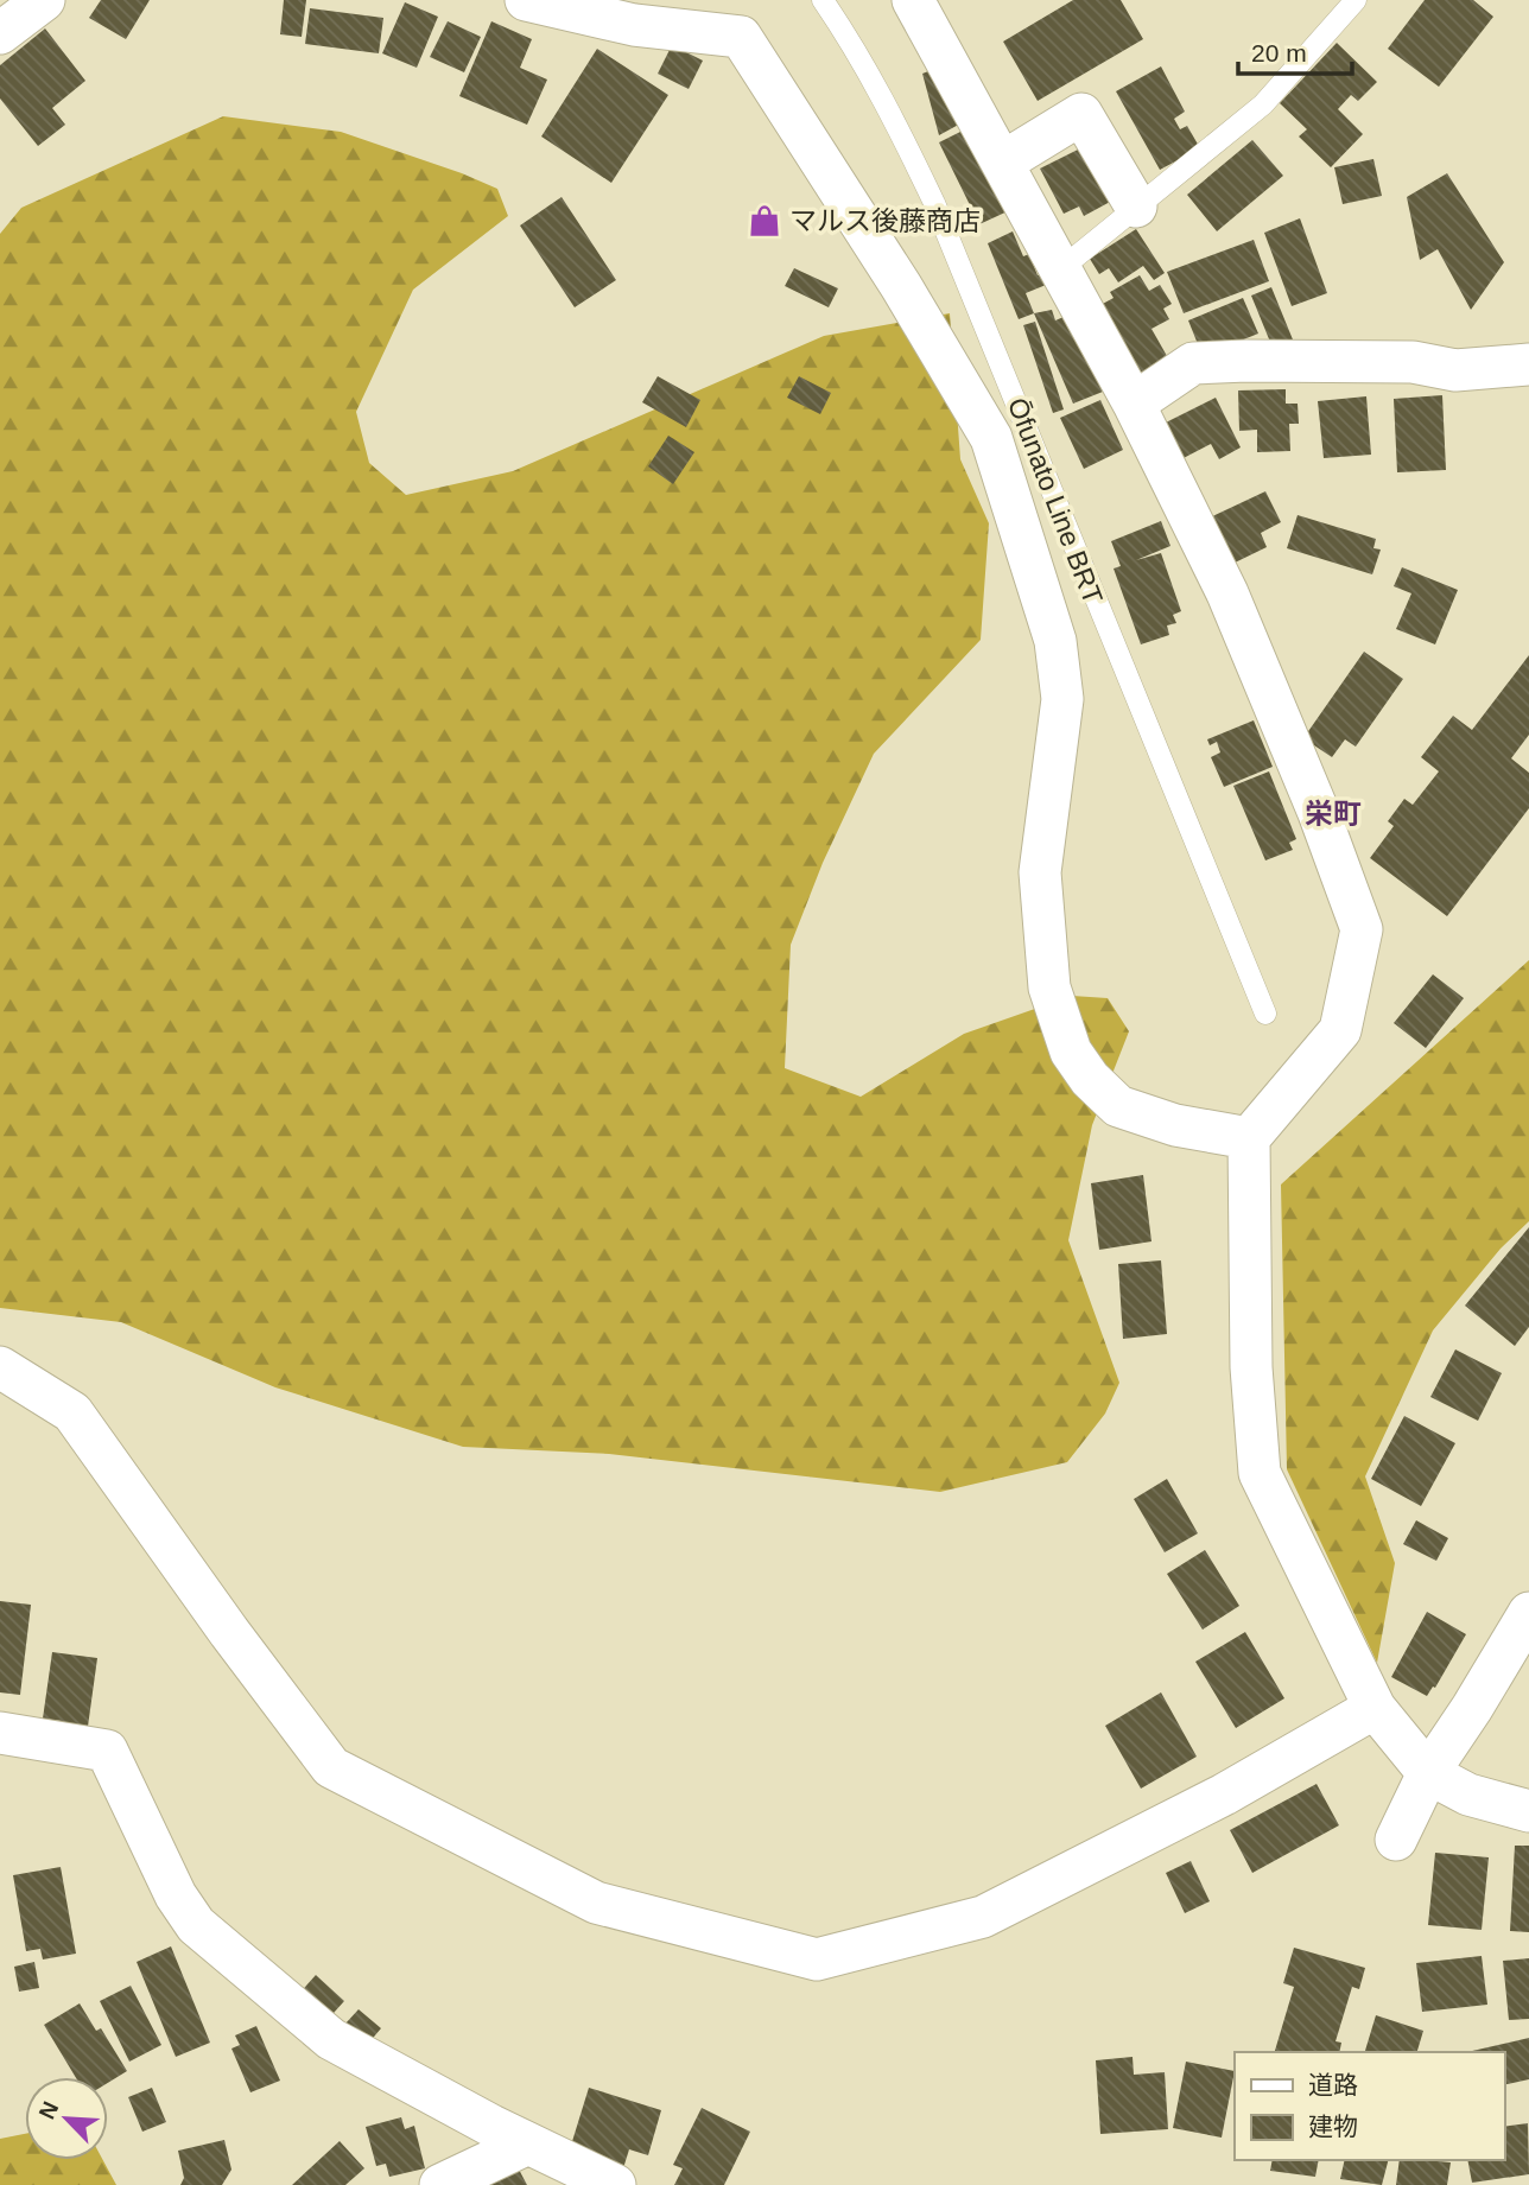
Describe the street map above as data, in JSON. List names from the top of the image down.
{
  "streets": {
    "lane": ["Ōfunato Line BRT"]
  },
  "districts": ["栄町"],
  "places": {
    "shop": ["マルス後藤商店"]
  },
  "legend": ["道路", "建物"],
  "scale_bar": "20 m",
  "north": "top left"
}
